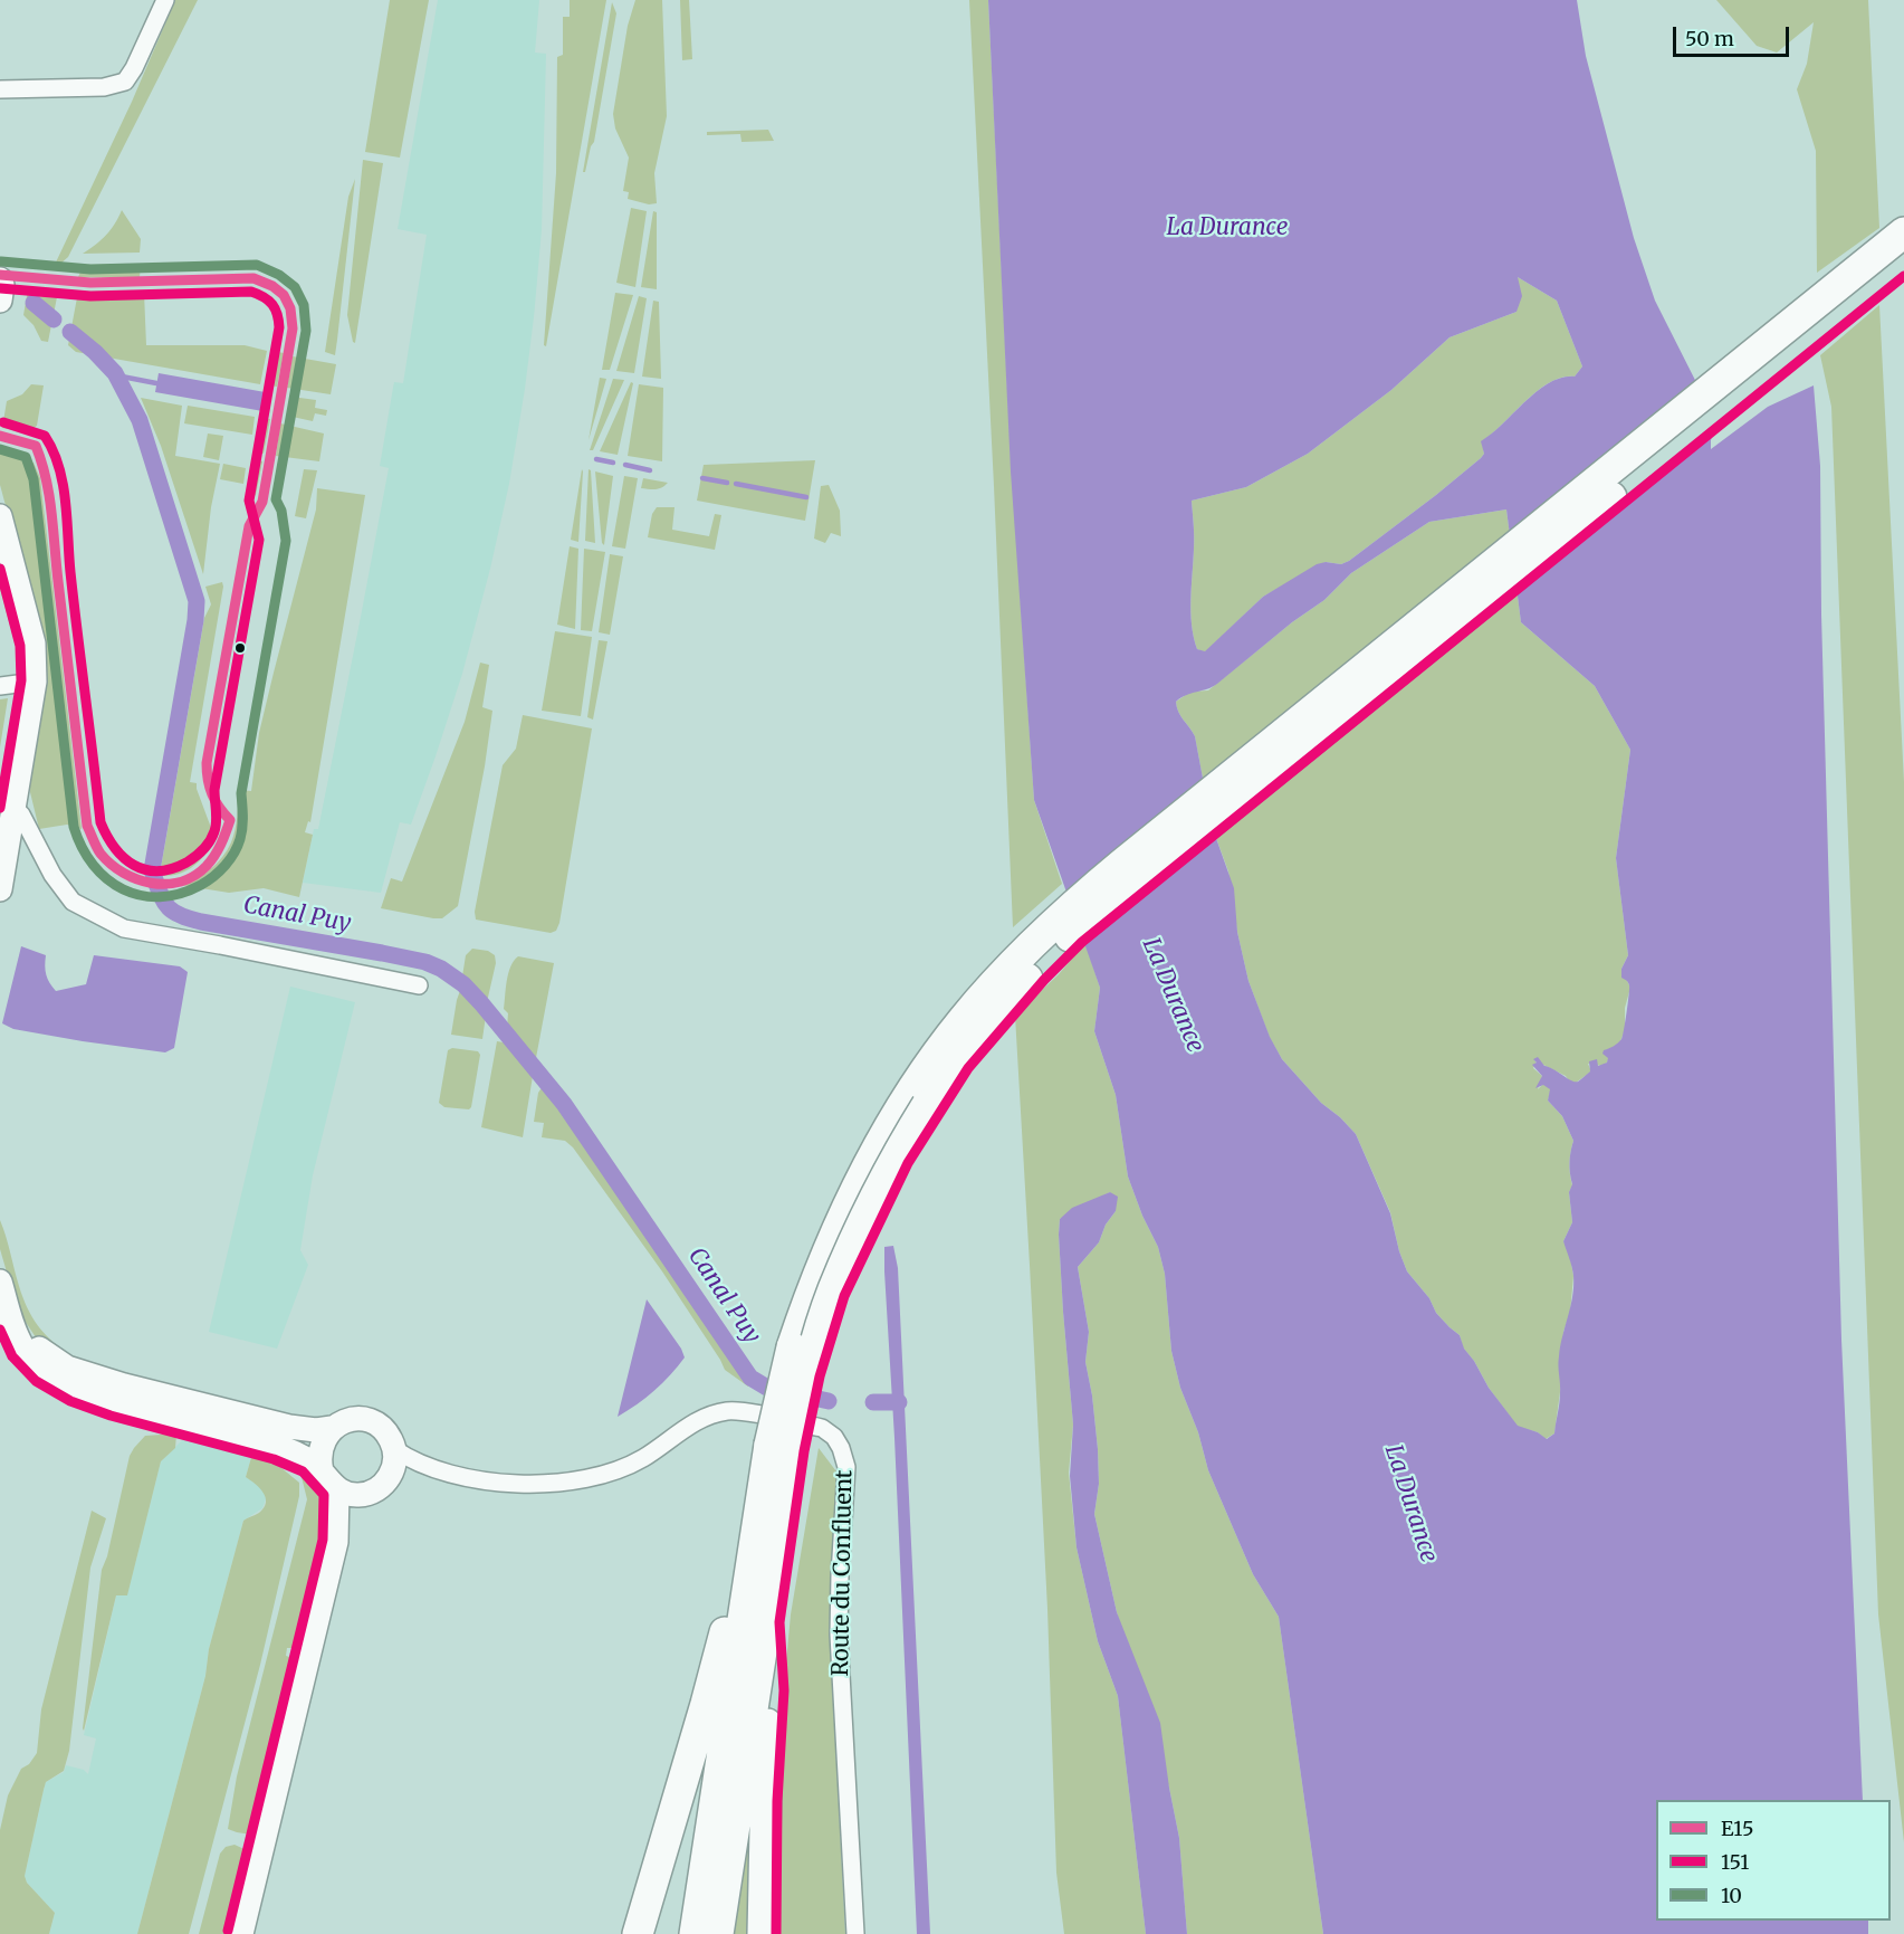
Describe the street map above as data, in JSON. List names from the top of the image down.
{
  "streets": {
    "street": ["Route du Confluent"]
  },
  "water": ["La Durance", "Canal Puy"],
  "lines": ["transit line 10", "transit line E15", "transit line 151"],
  "legend": ["E15", "151", "10"],
  "scale_bar": "50 m"
}
